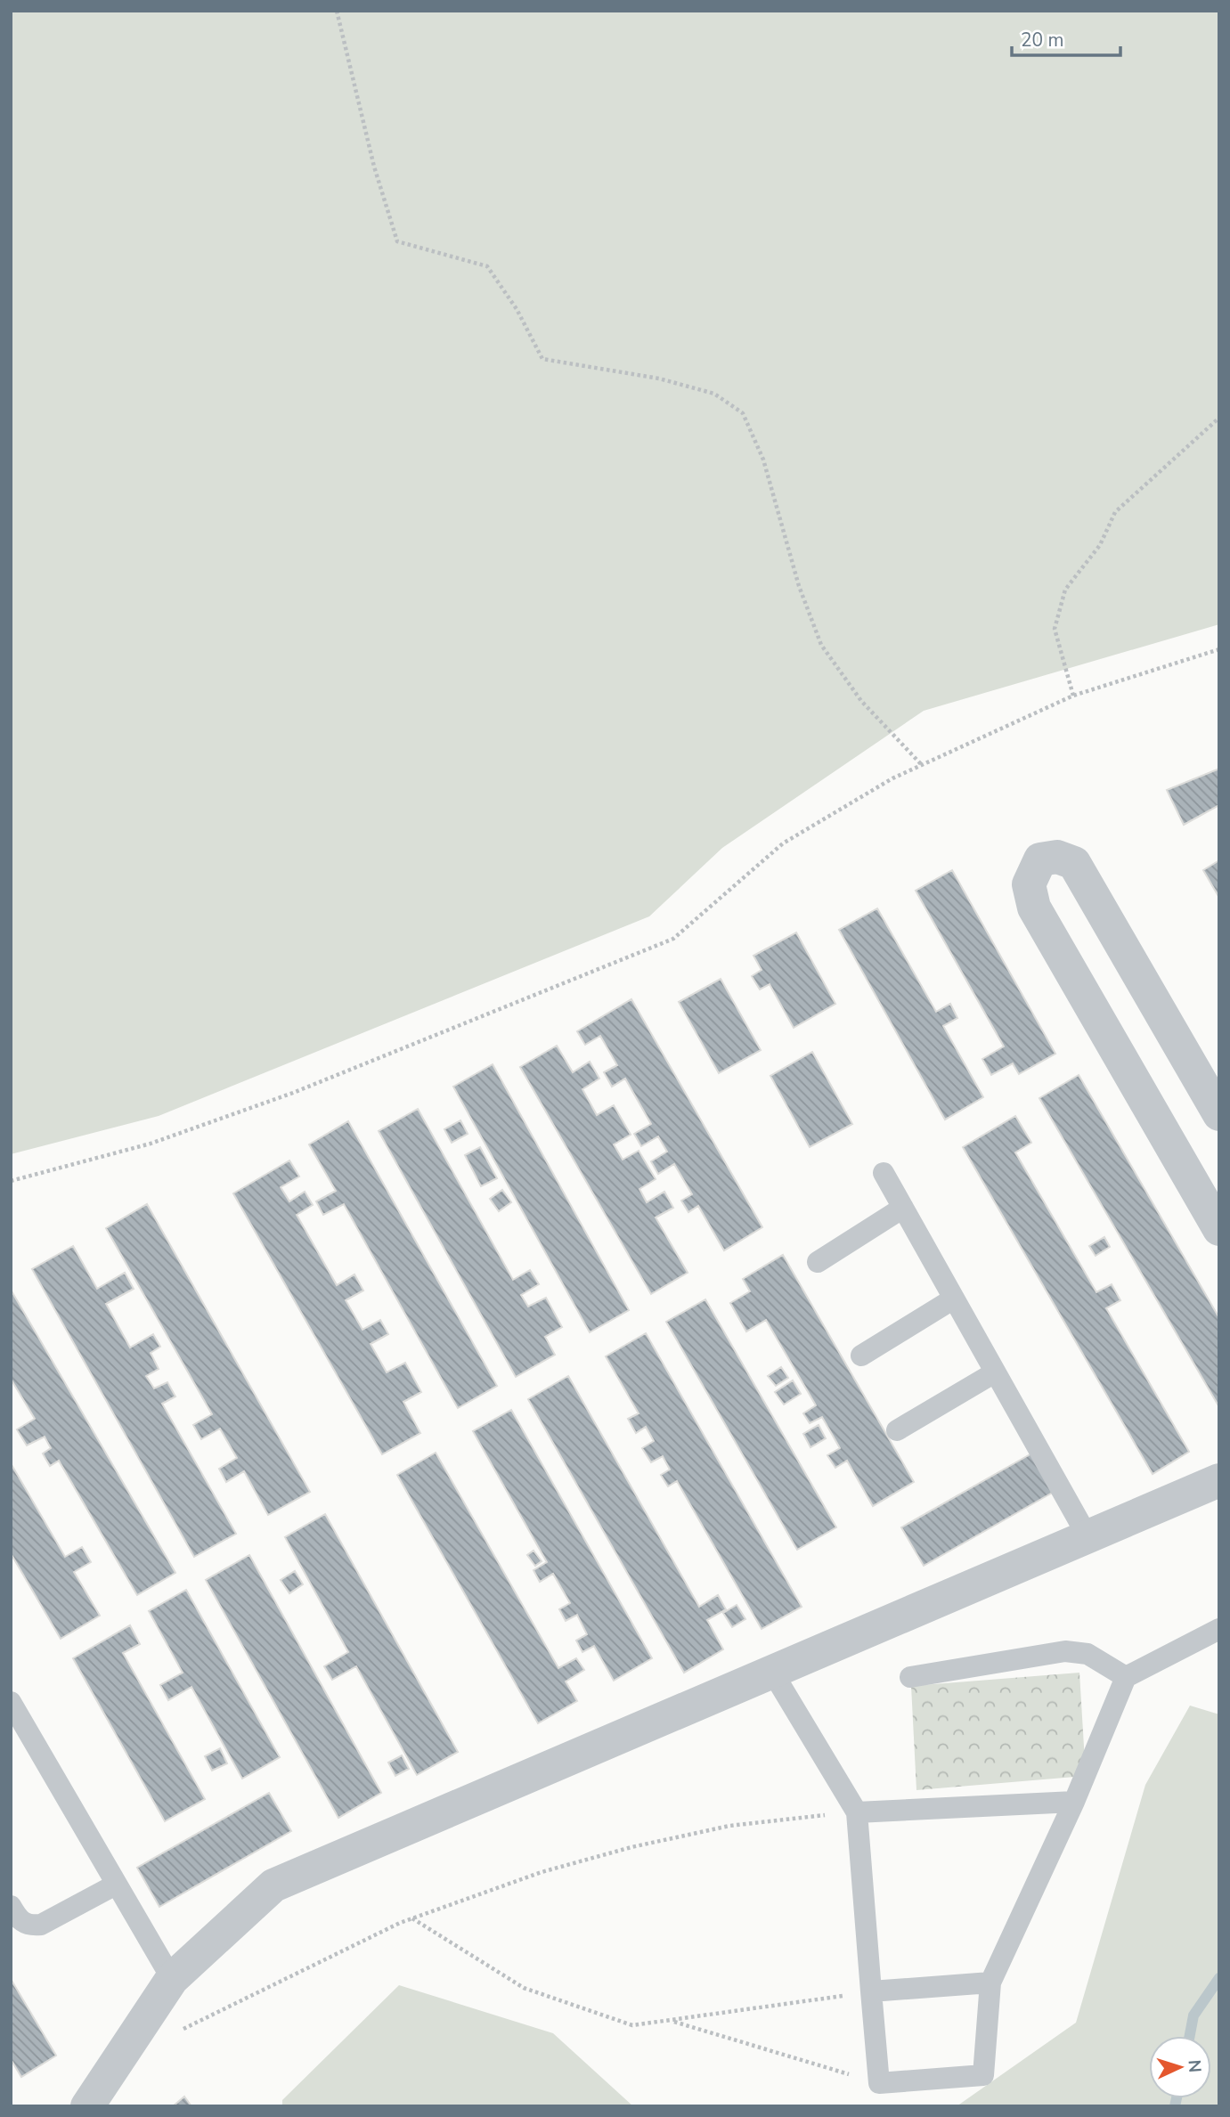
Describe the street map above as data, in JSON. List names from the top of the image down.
{
  "scale_bar": "20 m",
  "north": "right"
}
